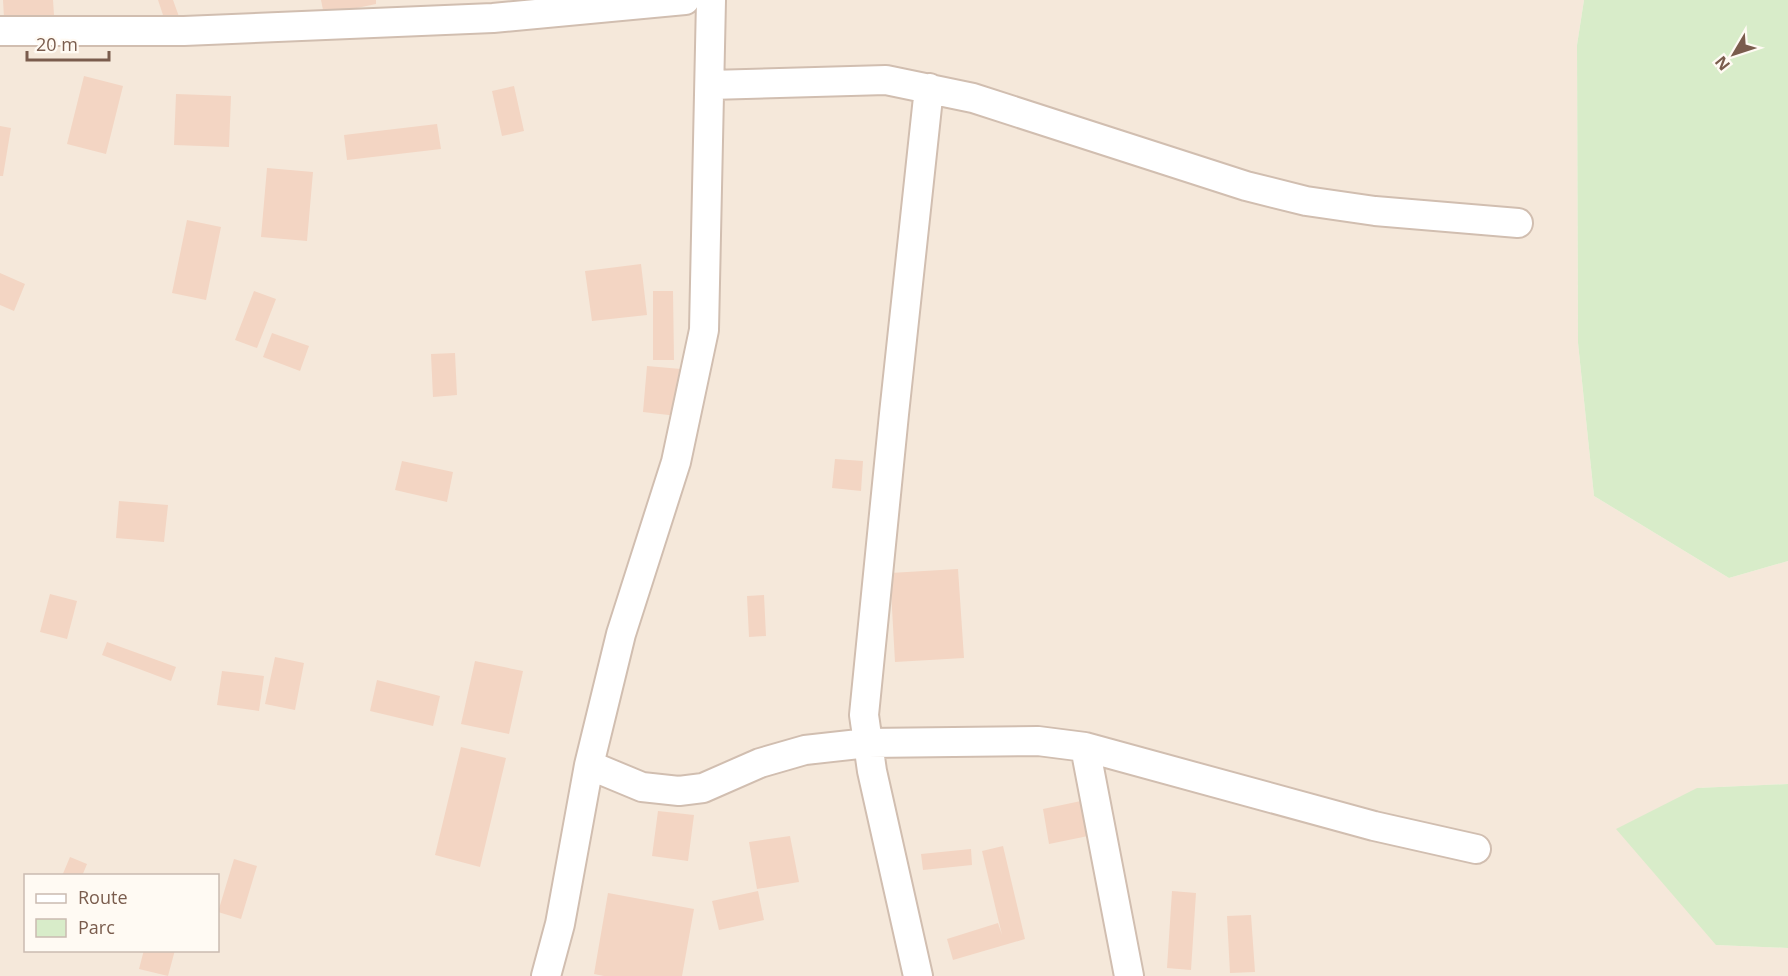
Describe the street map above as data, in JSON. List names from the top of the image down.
{
  "legend": ["Route", "Parc"],
  "scale_bar": "20 m",
  "north": "bottom left"
}
